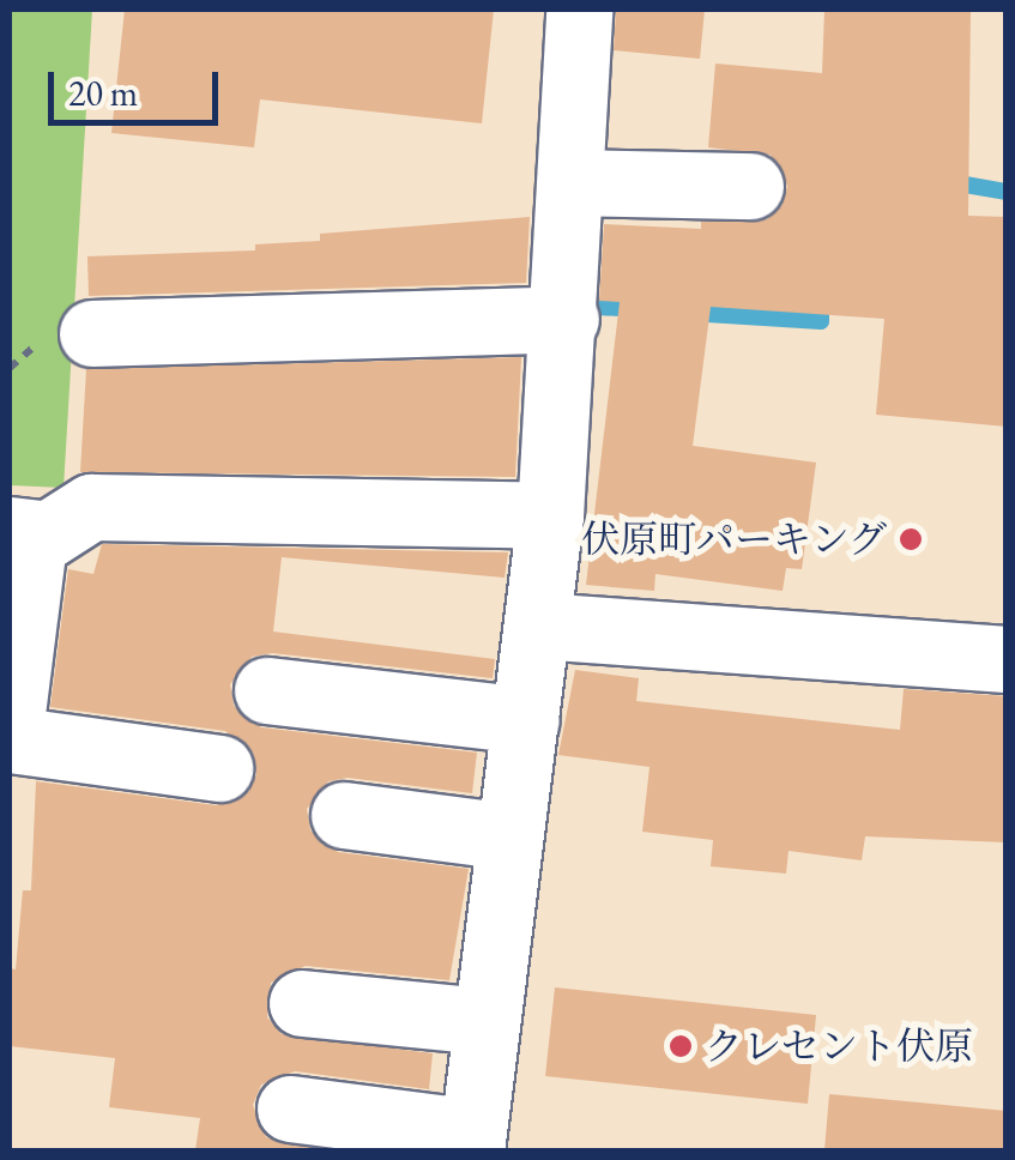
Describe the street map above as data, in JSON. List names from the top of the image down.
{
  "places": ["伏原町パーキング", "クレセント伏原"],
  "scale_bar": "20 m"
}
